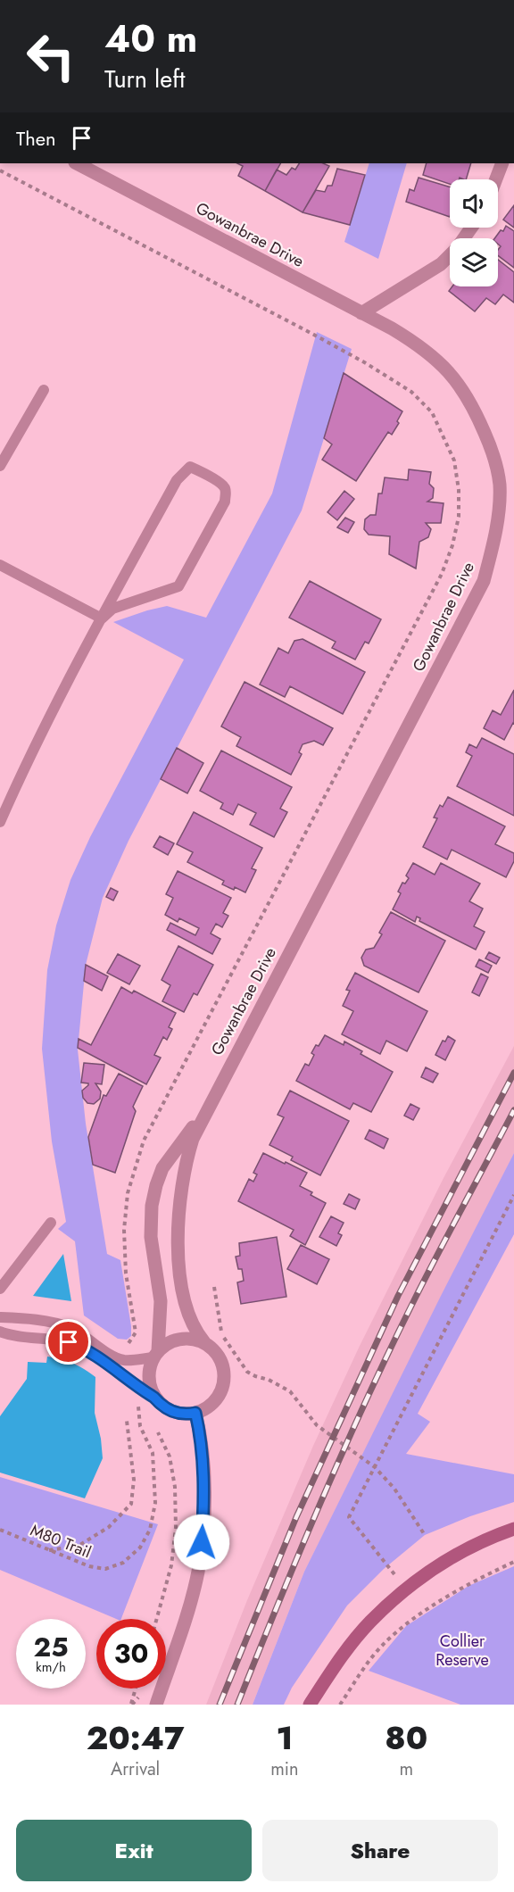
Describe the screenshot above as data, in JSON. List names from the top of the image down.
{
  "streets": {
    "street": ["Gowanbrae Drive"],
    "path": ["M80 Trail"]
  },
  "parks": ["Collier Reserve"],
  "page": {
    "turn": ["40 m", "Turn left"],
    "then": "Then",
    "speed": "25 km/h",
    "limit": "30",
    "eta": [
      "20:47",
      "Arrival",
      "1",
      "min",
      "80",
      "m"
    ],
    "buttons": ["Exit", "Share"]
  }
}
